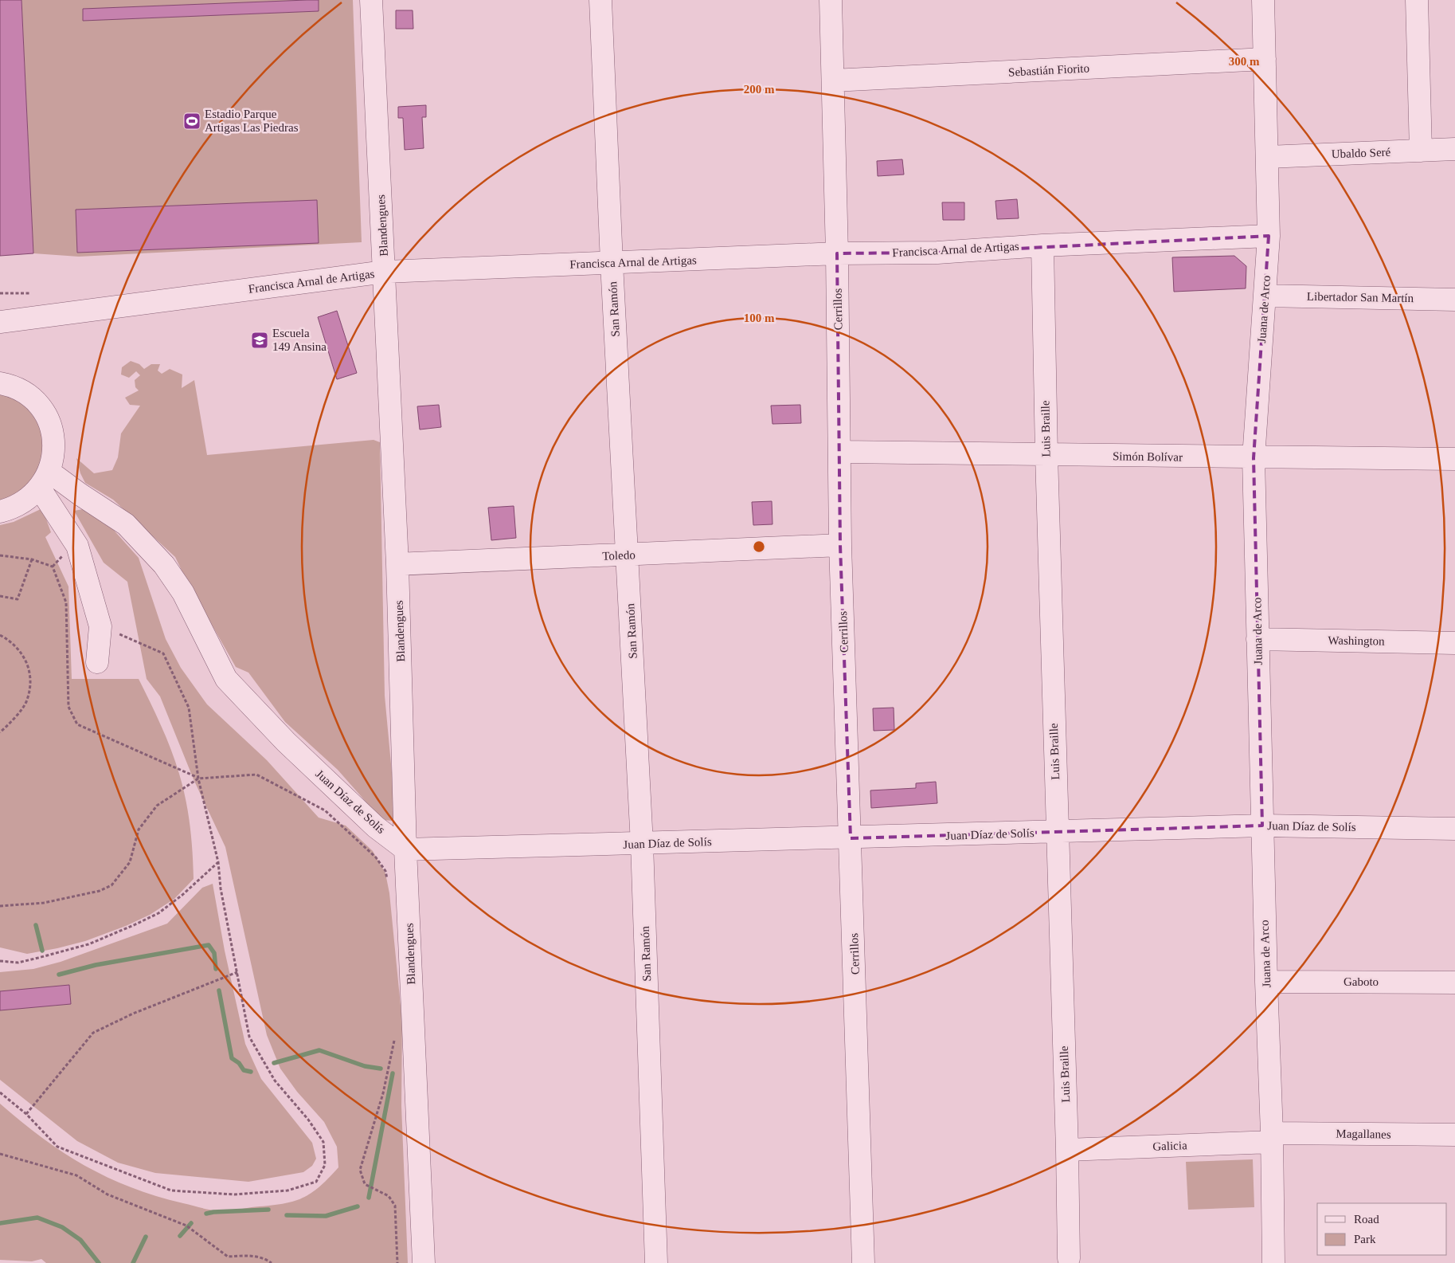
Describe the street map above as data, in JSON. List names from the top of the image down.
{
  "streets": {
    "street": [
      "Sebastián Fiorito",
      "Ubaldo Seré",
      "Blandengues",
      "Francisca Arnal de Artigas",
      "Libertador San Martín",
      "San Ramón",
      "Cerrillos",
      "Juana de Arco",
      "Luis Braille",
      "Simón Bolívar",
      "Toledo",
      "Washington",
      "Juan Díaz de Solís",
      "Gaboto",
      "Magallanes",
      "Galicia"
    ]
  },
  "crossings": [
    ["Sebastián Fiorito", "Cerrillos"],
    ["Sebastián Fiorito", "Juana de Arco"],
    ["Ubaldo Seré", "Juana de Arco"],
    ["Blandengues", "Francisca Arnal de Artigas"],
    ["Blandengues", "Toledo"],
    ["Blandengues", "Juan Díaz de Solís"],
    ["Francisca Arnal de Artigas", "San Ramón"],
    ["Francisca Arnal de Artigas", "Cerrillos"],
    ["Francisca Arnal de Artigas", "Juana de Arco"],
    ["Francisca Arnal de Artigas", "Luis Braille"],
    ["Libertador San Martín", "Juana de Arco"],
    ["San Ramón", "Toledo"],
    ["San Ramón", "Juan Díaz de Solís"],
    ["Cerrillos", "Simón Bolívar"],
    ["Cerrillos", "Toledo"],
    ["Cerrillos", "Juan Díaz de Solís"],
    ["Juana de Arco", "Simón Bolívar"],
    ["Juana de Arco", "Washington"],
    ["Juana de Arco", "Juan Díaz de Solís"],
    ["Juana de Arco", "Gaboto"],
    ["Juana de Arco", "Magallanes"],
    ["Juana de Arco", "Galicia"],
    ["Luis Braille", "Simón Bolívar"],
    ["Luis Braille", "Juan Díaz de Solís"],
    ["Luis Braille", "Galicia"],
    ["Magallanes", "Galicia"]
  ],
  "places": {
    "sports": ["Estadio Parque Artigas Las Piedras"],
    "school or university": ["Escuela 149 Ansina"]
  },
  "legend": ["Road", "Park"],
  "rings": ["300 m", "200 m", "100 m"]
}
